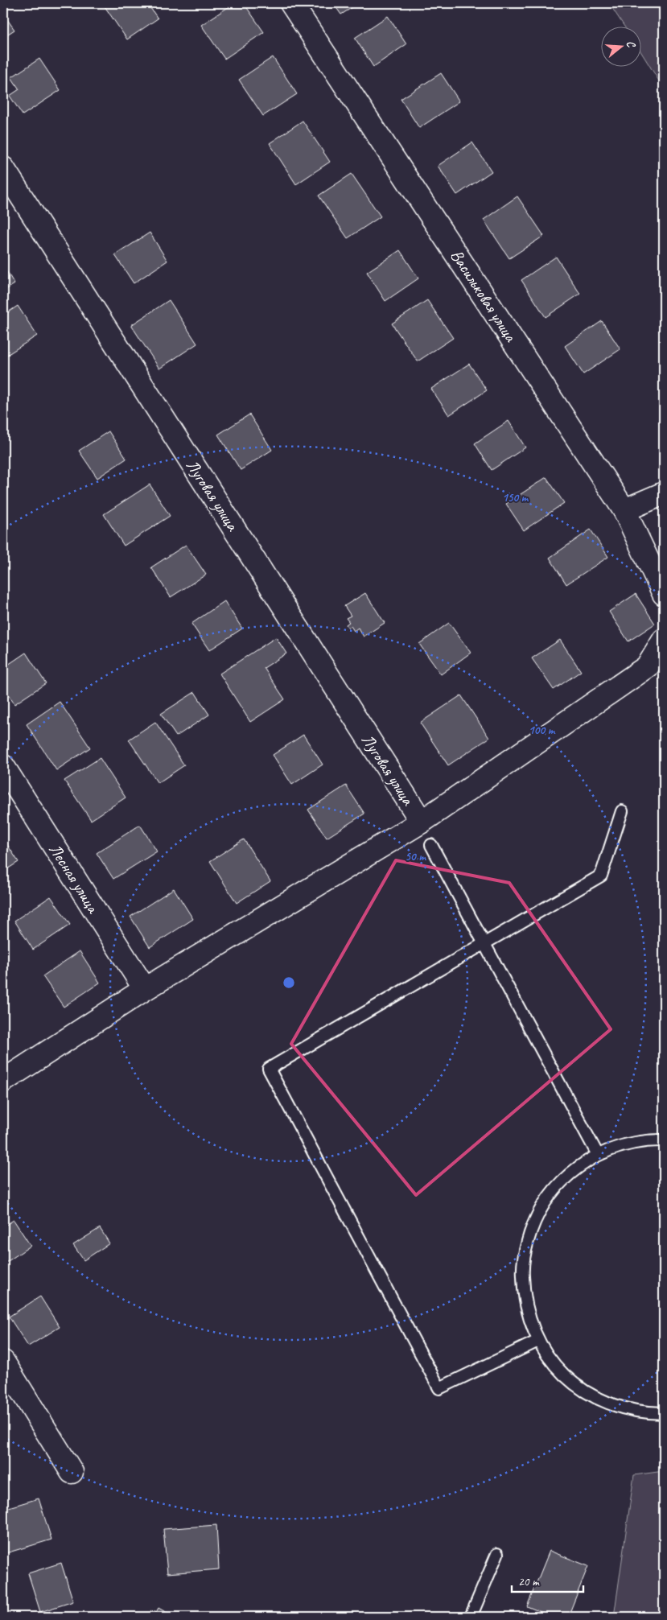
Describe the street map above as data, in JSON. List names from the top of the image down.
{
  "streets": {
    "street": ["Васильковая улица", "Луговая улица", "Лесная улица"]
  },
  "scale_bar": "20 m",
  "north": "right",
  "rings": ["150 m", "100 m", "50 m"]
}
